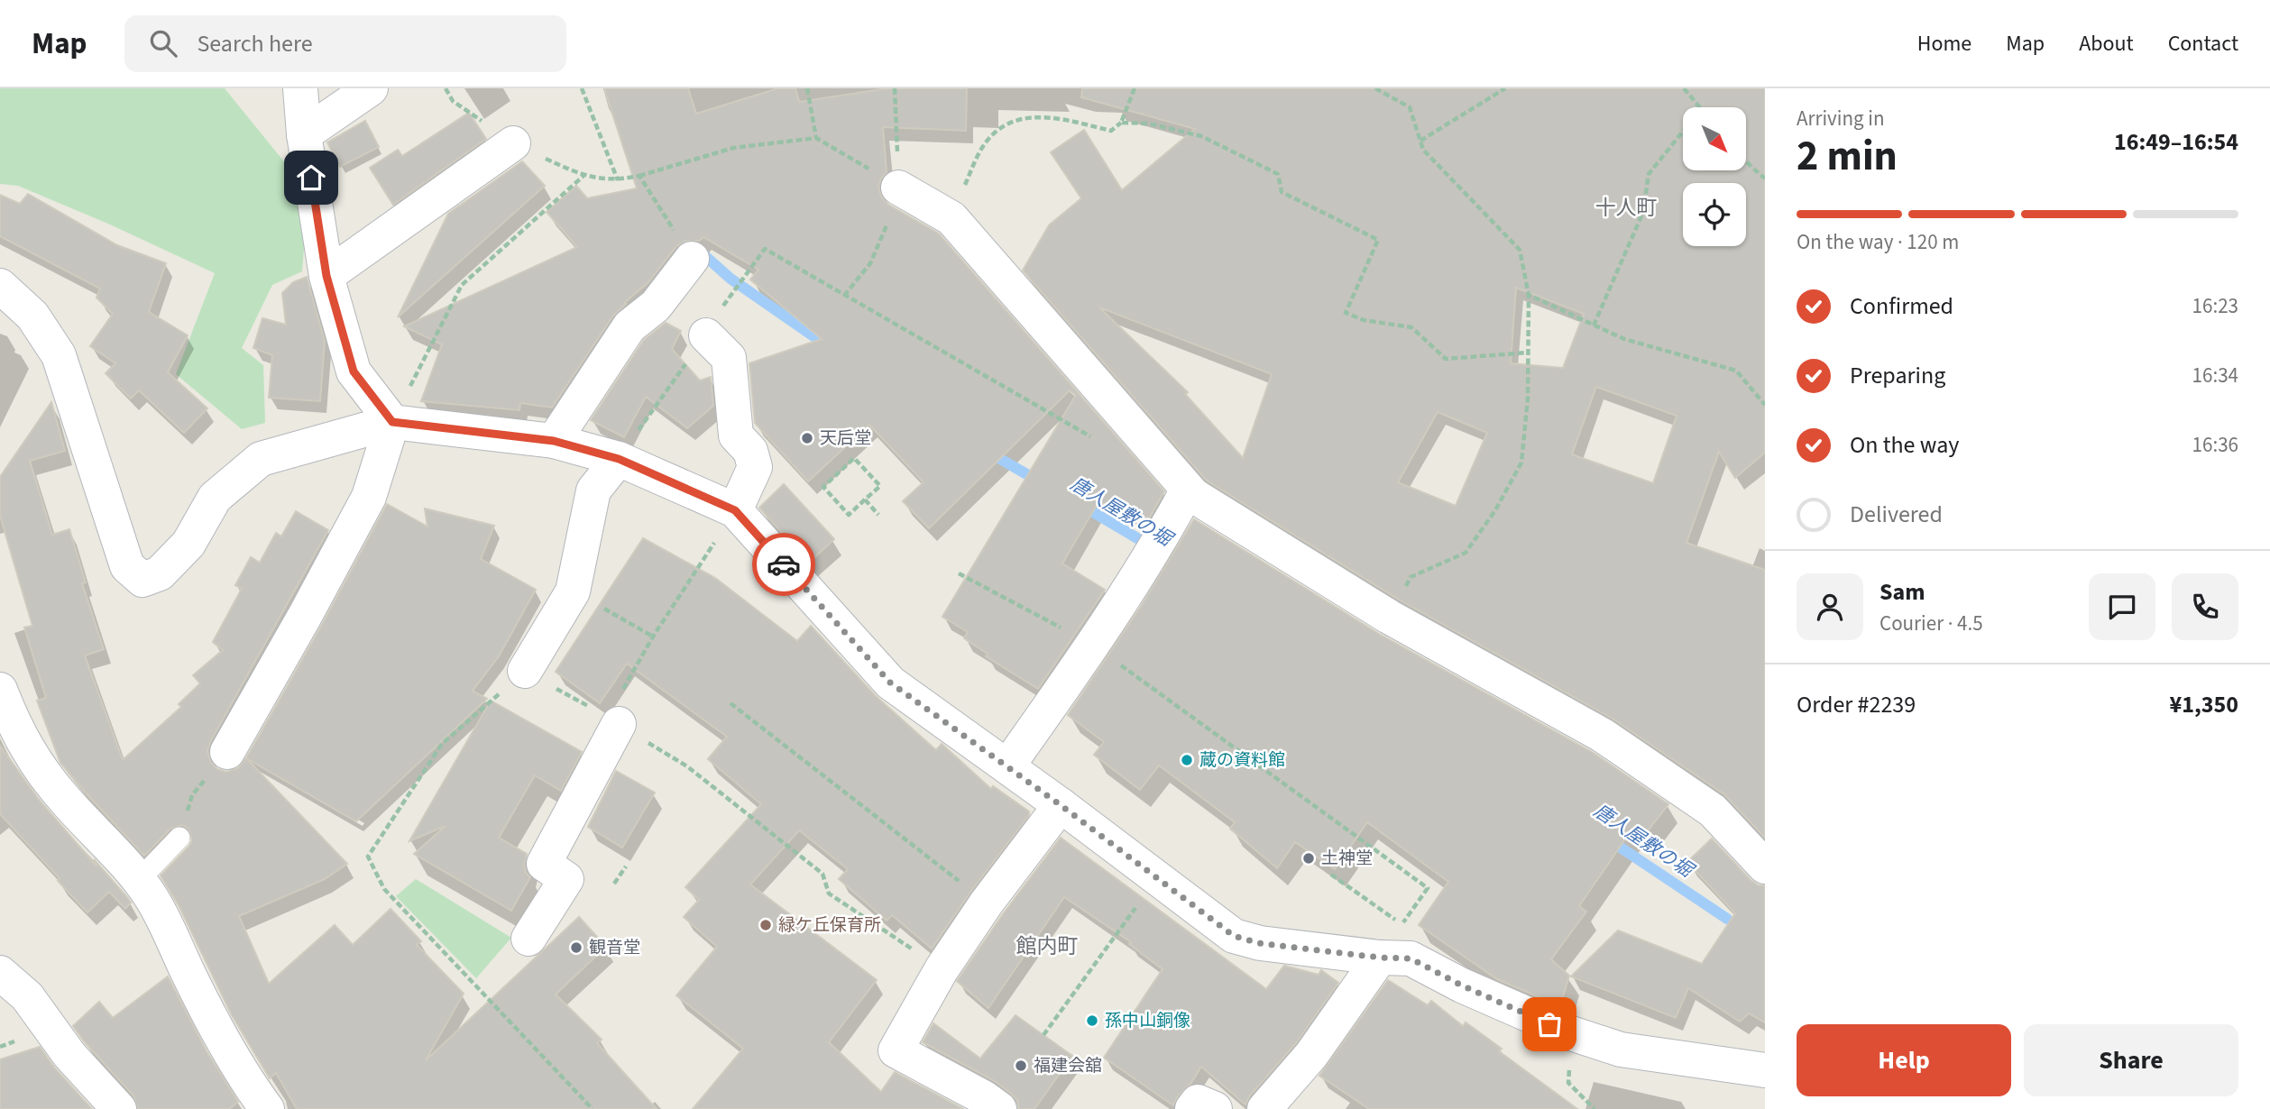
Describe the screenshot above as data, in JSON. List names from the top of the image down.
{
  "districts": ["十人町", "館内町"],
  "water": ["唐人屋敷の堀"],
  "places": [
    "天后堂",
    "蔵の資料館",
    "土神堂",
    "緑ケ丘保育所",
    "観音堂",
    "孫中山銅像",
    "福建会舘"
  ],
  "north": "bottom right",
  "page": {
    "header": "Map",
    "search": "Search here",
    "nav": [
      "Home",
      "Map",
      "About",
      "Contact"
    ],
    "heading": ["2 min", "Arriving in", "16:49–16:54"],
    "panel": [
      "Sam",
      "Courier · 4.5",
      "Order #2239",
      "¥1,350"
    ],
    "bar": "On the way · 120 m",
    "list": [
      ["Confirmed", "16:23"],
      ["Preparing", "16:34"],
      ["On the way", "16:36"],
      "Delivered"
    ],
    "buttons": ["Help", "Share"]
  }
}
